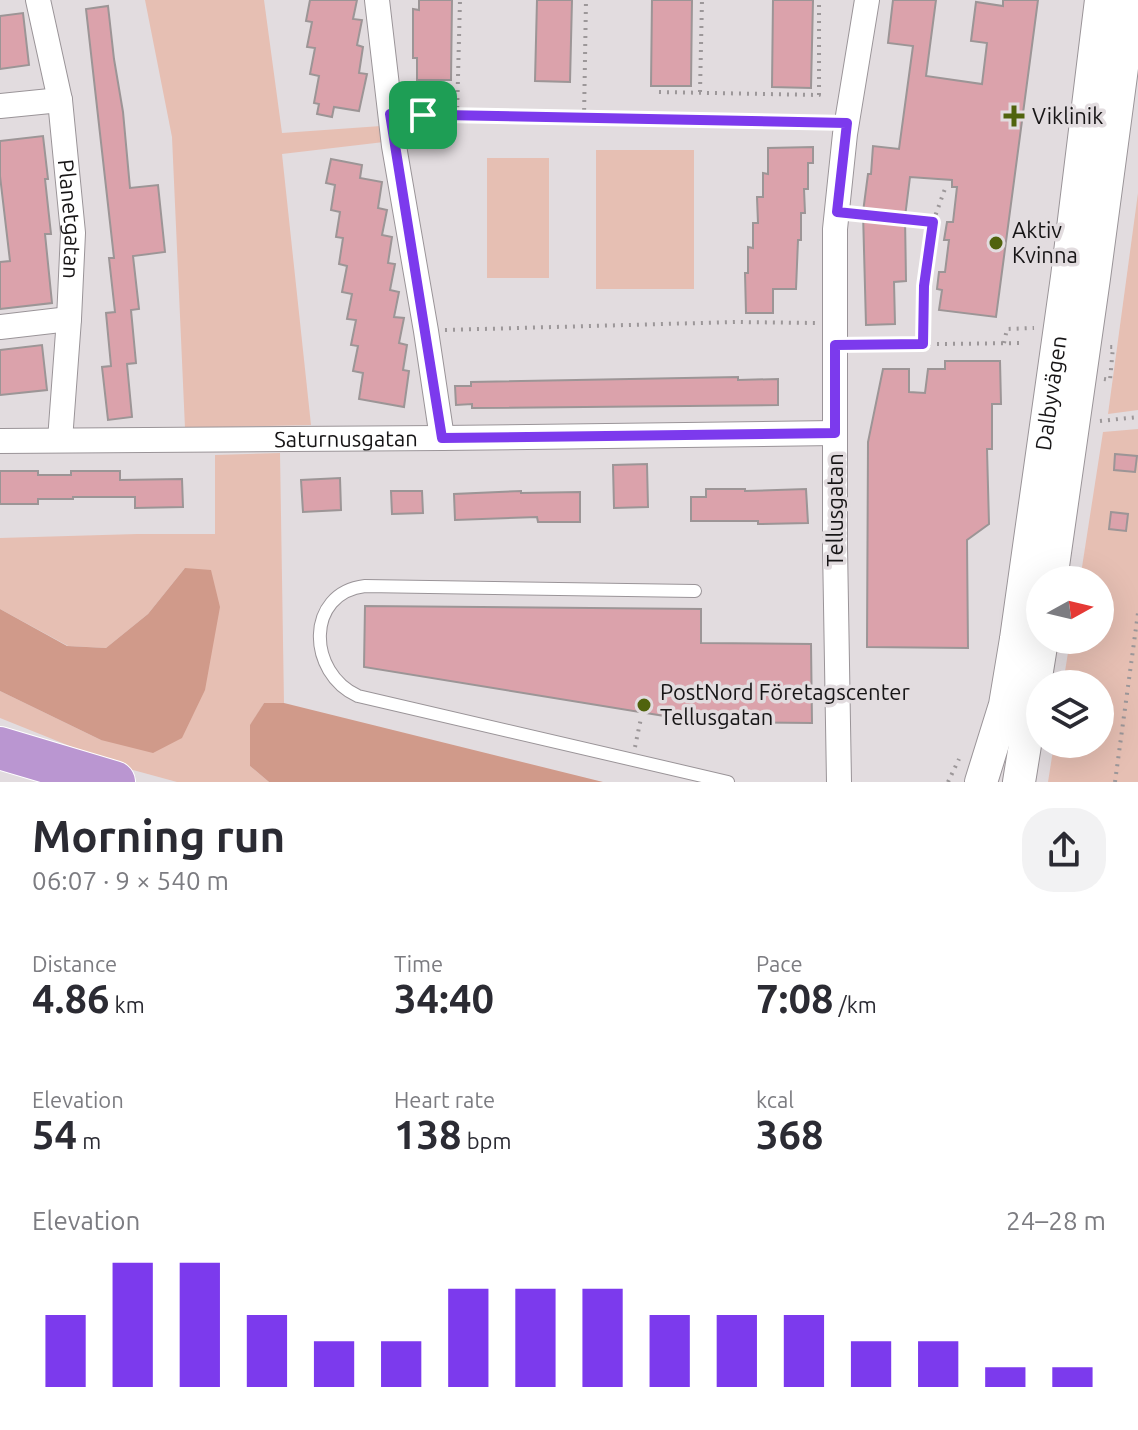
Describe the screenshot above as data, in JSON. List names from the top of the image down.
{
  "streets": {
    "main road": ["Dalbyvägen"],
    "street": ["Planetgatan", "Saturnusgatan", "Tellusgatan"]
  },
  "crossings": [
    ["Planetgatan", "Saturnusgatan"],
    ["Saturnusgatan", "Tellusgatan"]
  ],
  "places": {
    "health": ["Viklinik"],
    "other": ["Aktiv Kvinna", "PostNord Företagscenter Tellusgatan"]
  },
  "north": "right",
  "page": {
    "heading": ["Morning run", "06:07 · 9 × 540 m"],
    "stats": [
      ["Distance", "4.86 km"],
      ["Time", "34:40"],
      ["Pace", "7:08 /km"],
      ["Elevation", "54 m"],
      ["Heart rate", "138 bpm"],
      ["kcal", "368"]
    ],
    "chart": ["Elevation", "24–28 m"]
  }
}
